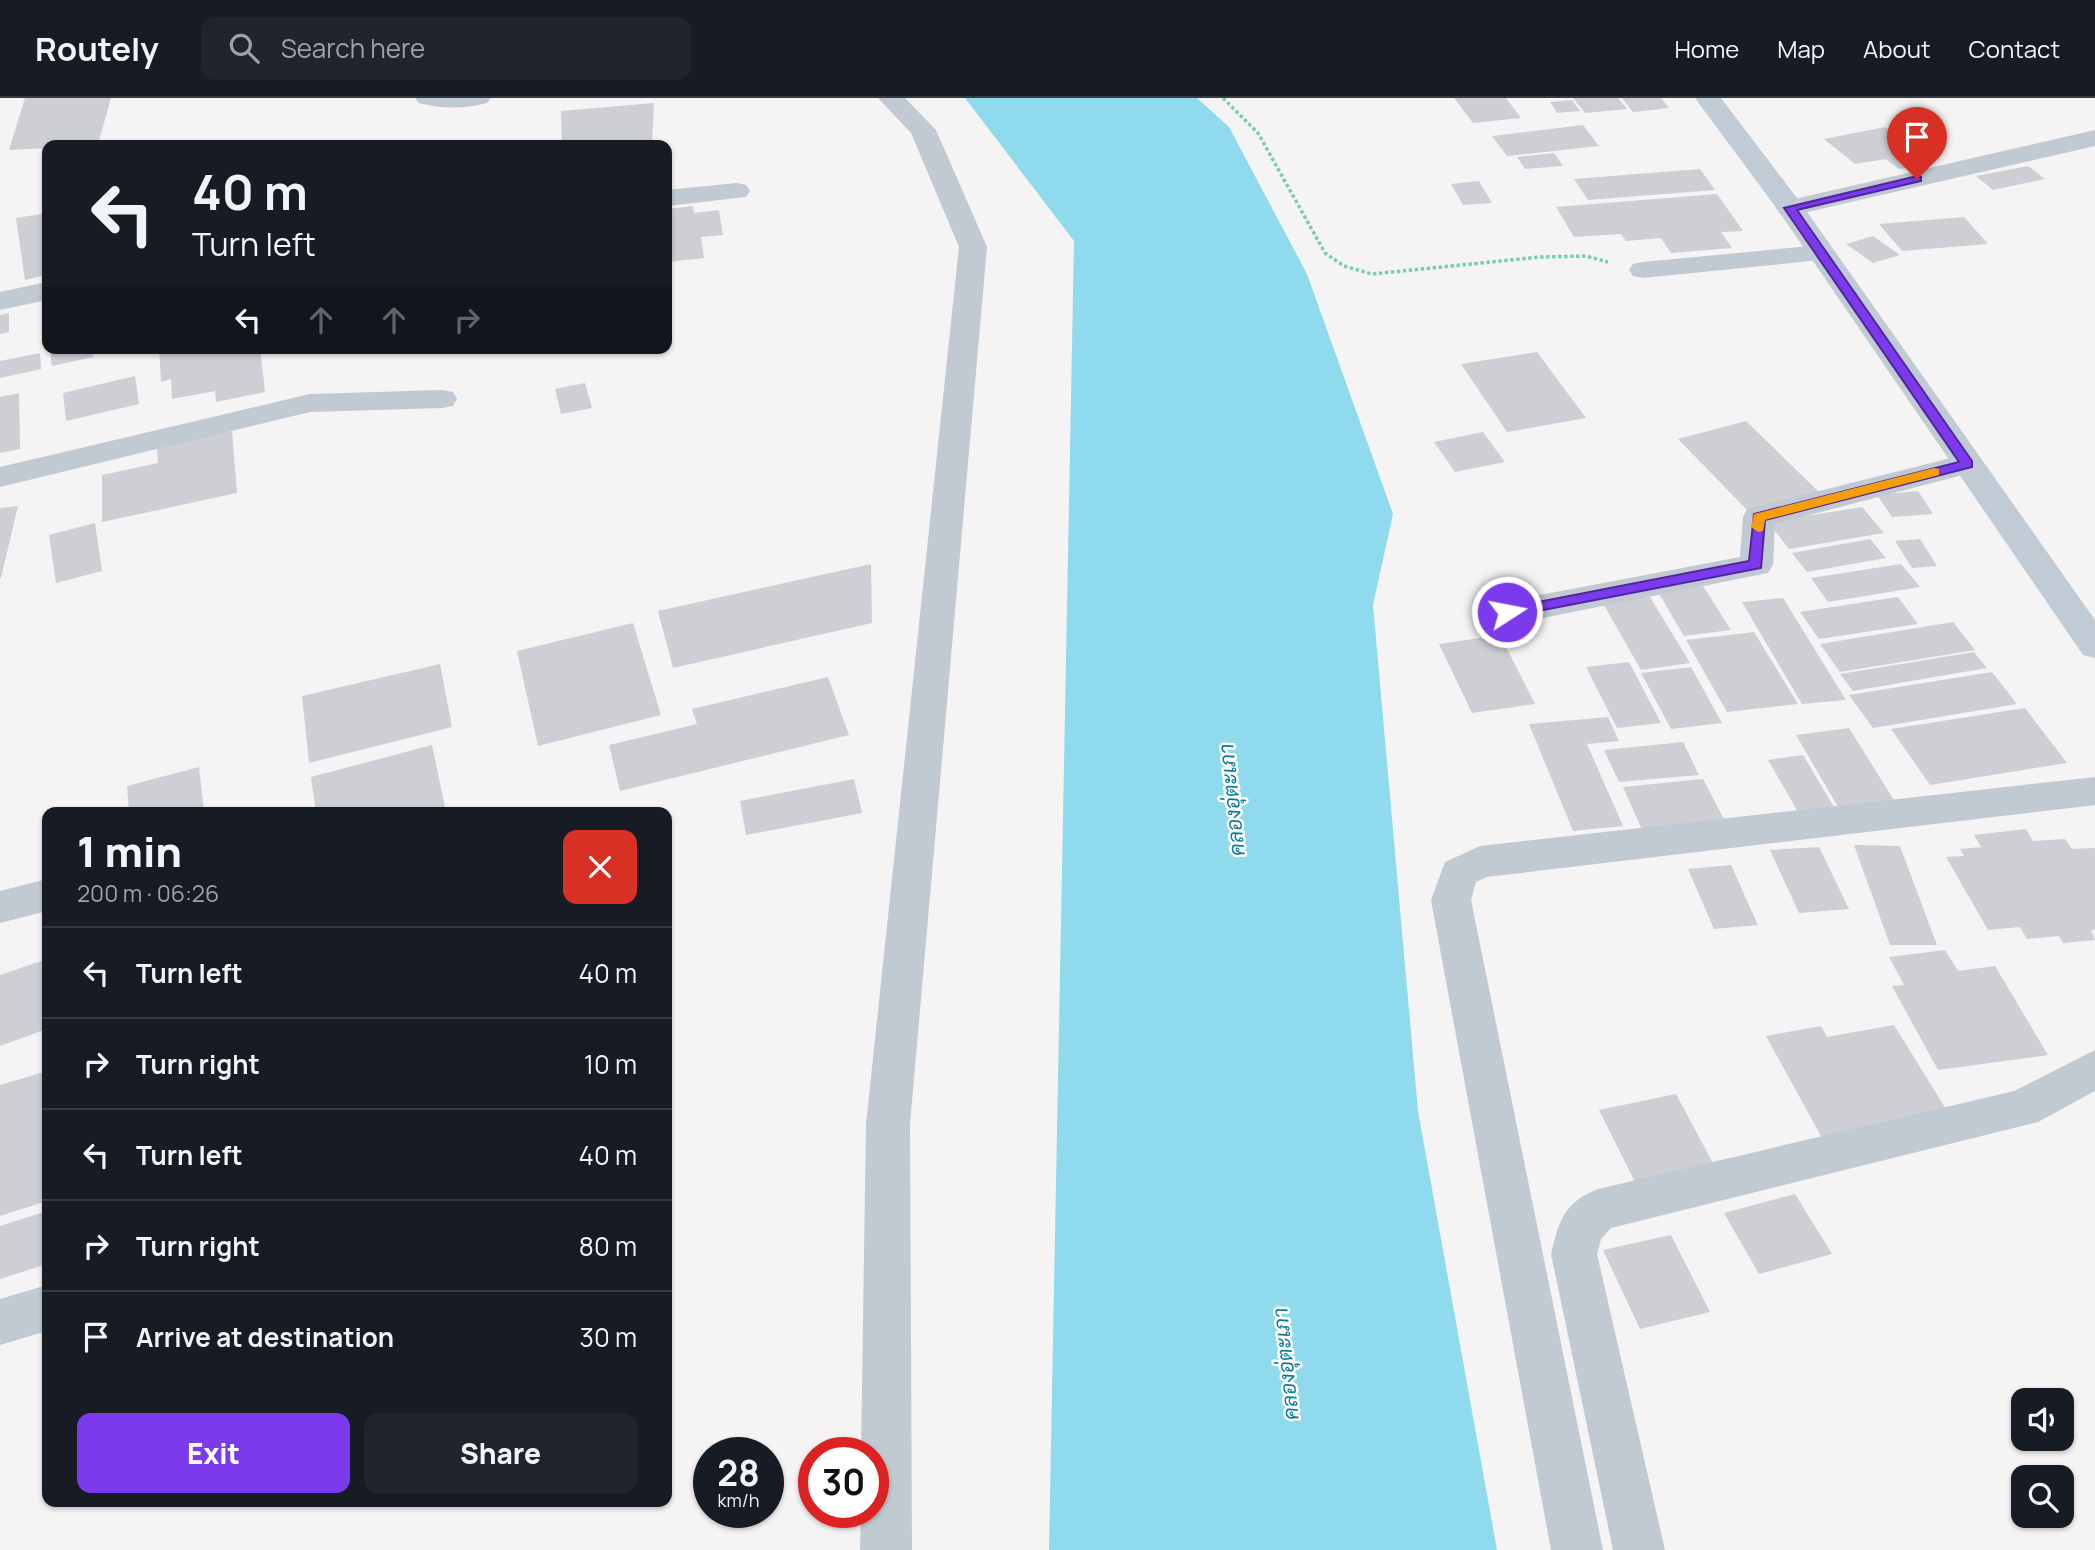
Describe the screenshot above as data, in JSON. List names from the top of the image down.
{
  "water": ["คลองอุ่ตะเภา"],
  "page": {
    "header": "Routely",
    "search": "Search here",
    "nav": [
      "Home",
      "Map",
      "About",
      "Contact"
    ],
    "turn": ["40 m", "Turn left"],
    "heading": ["1 min", "200 m · 06:26"],
    "list": [
      {
        "name": "Turn left",
        "value": "40 m"
      },
      {
        "name": "Turn right",
        "value": "10 m"
      },
      {
        "name": "Turn left",
        "value": "40 m"
      },
      {
        "name": "Turn right",
        "value": "80 m"
      },
      {
        "name": "Arrive at destination",
        "value": "30 m"
      }
    ],
    "buttons": ["Exit", "Share"],
    "speed": "28 km/h",
    "limit": "30"
  }
}
